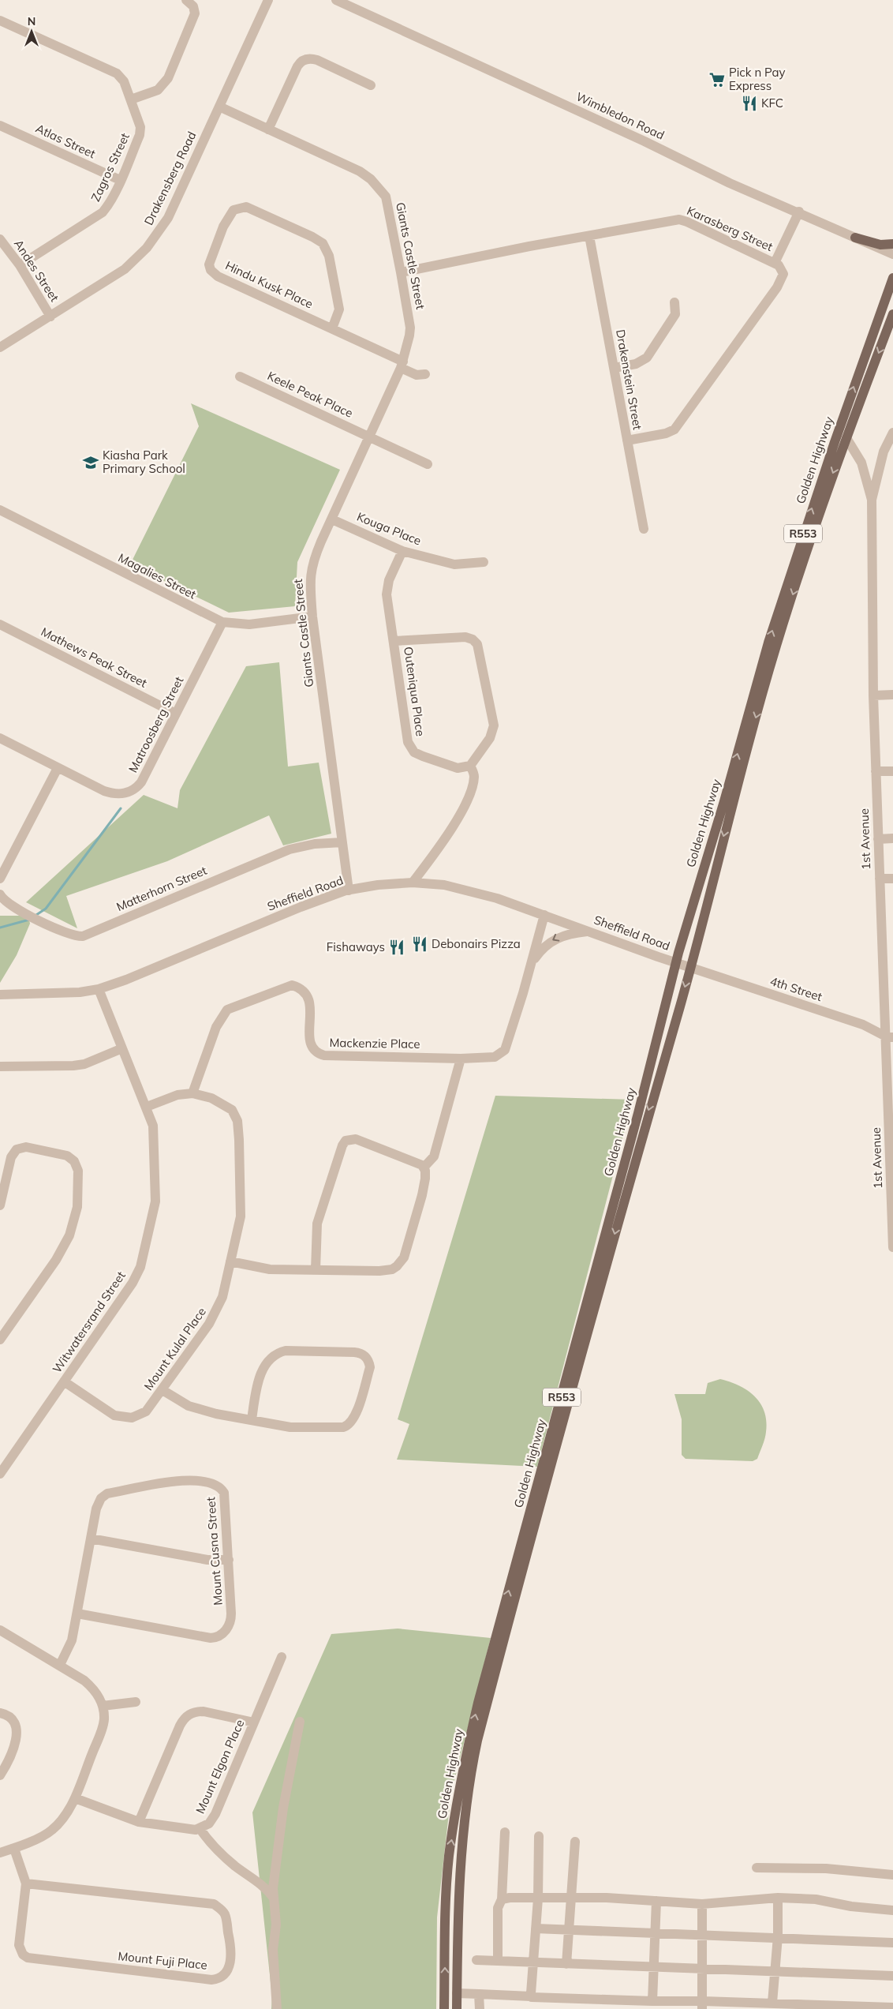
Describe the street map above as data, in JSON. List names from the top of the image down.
{
  "streets": {
    "main road": ["Golden Highway", "R553"],
    "street": [
      "Wimbledon Road",
      "Atlas Street",
      "Zagros Street",
      "Drakensberg Road",
      "Karasberg Street",
      "Giants Castle Street",
      "Andes Street",
      "Hindu Kusk Place",
      "Drakenstein Street",
      "Keele Peak Place",
      "Kouga Place",
      "Magalies Street",
      "Mathews Peak Street",
      "Outeniqua Place",
      "Matroosberg Street",
      "1st Avenue",
      "Matterhorn Street",
      "Sheffield Road",
      "4th Street",
      "Mackenzie Place",
      "Witwatersrand Street",
      "Mount Kulal Place",
      "Mount Cusna Street",
      "Mount Elgon Place",
      "Mount Fuji Place"
    ]
  },
  "crossings": [
    ["Atlas Street", "Zagros Street"],
    ["Zagros Street", "Andes Street"],
    ["Drakensberg Road", "Giants Castle Street"],
    ["Drakensberg Road", "Andes Street"],
    ["Karasberg Street", "Giants Castle Street"],
    ["Karasberg Street", "Drakenstein Street"],
    ["Giants Castle Street", "Hindu Kusk Place"],
    ["Giants Castle Street", "Keele Peak Place"],
    ["Giants Castle Street", "Kouga Place"],
    ["Giants Castle Street", "Magalies Street"],
    ["Giants Castle Street", "Matterhorn Street"],
    ["Giants Castle Street", "Sheffield Road"],
    ["Golden Highway", "Sheffield Road"],
    ["Golden Highway", "4th Street"],
    ["Kouga Place", "Outeniqua Place"],
    ["Magalies Street", "Matroosberg Street"],
    ["Mathews Peak Street", "Matroosberg Street"],
    ["1st Avenue", "4th Street"],
    ["Sheffield Road", "4th Street"],
    ["Sheffield Road", "Mackenzie Place"],
    ["Sheffield Road", "Witwatersrand Street"],
    ["Mackenzie Place", "Mount Kulal Place"],
    ["Witwatersrand Street", "Mount Kulal Place"]
  ],
  "places": {
    "supermarket": ["Pick n Pay Express"],
    "restaurant": ["KFC", "Debonairs Pizza", "Fishaways"],
    "school or university": ["Kiasha Park Primary School"]
  },
  "north": "top"
}
